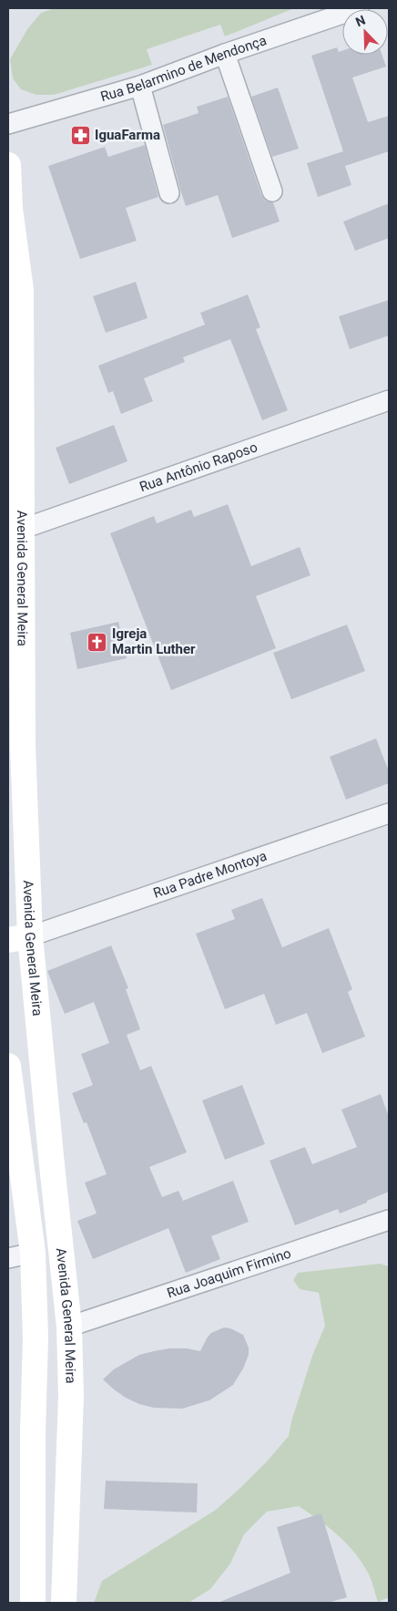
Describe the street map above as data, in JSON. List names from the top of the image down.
{
  "streets": {
    "main road": ["Avenida General Meira"],
    "street": [
      "Rua Belarmino de Mendonça",
      "Rua Antônio Raposo",
      "Rua Padre Montoya",
      "Rua Joaquim Firmino"
    ]
  },
  "crossings": [
    ["Rua Antônio Raposo", "Avenida General Meira"],
    ["Avenida General Meira", "Rua Padre Montoya"],
    ["Avenida General Meira", "Rua Joaquim Firmino"]
  ],
  "places": {
    "pharmacy": ["IguaFarma"],
    "church": ["Igreja Martin Luther"]
  },
  "north": "top left"
}
